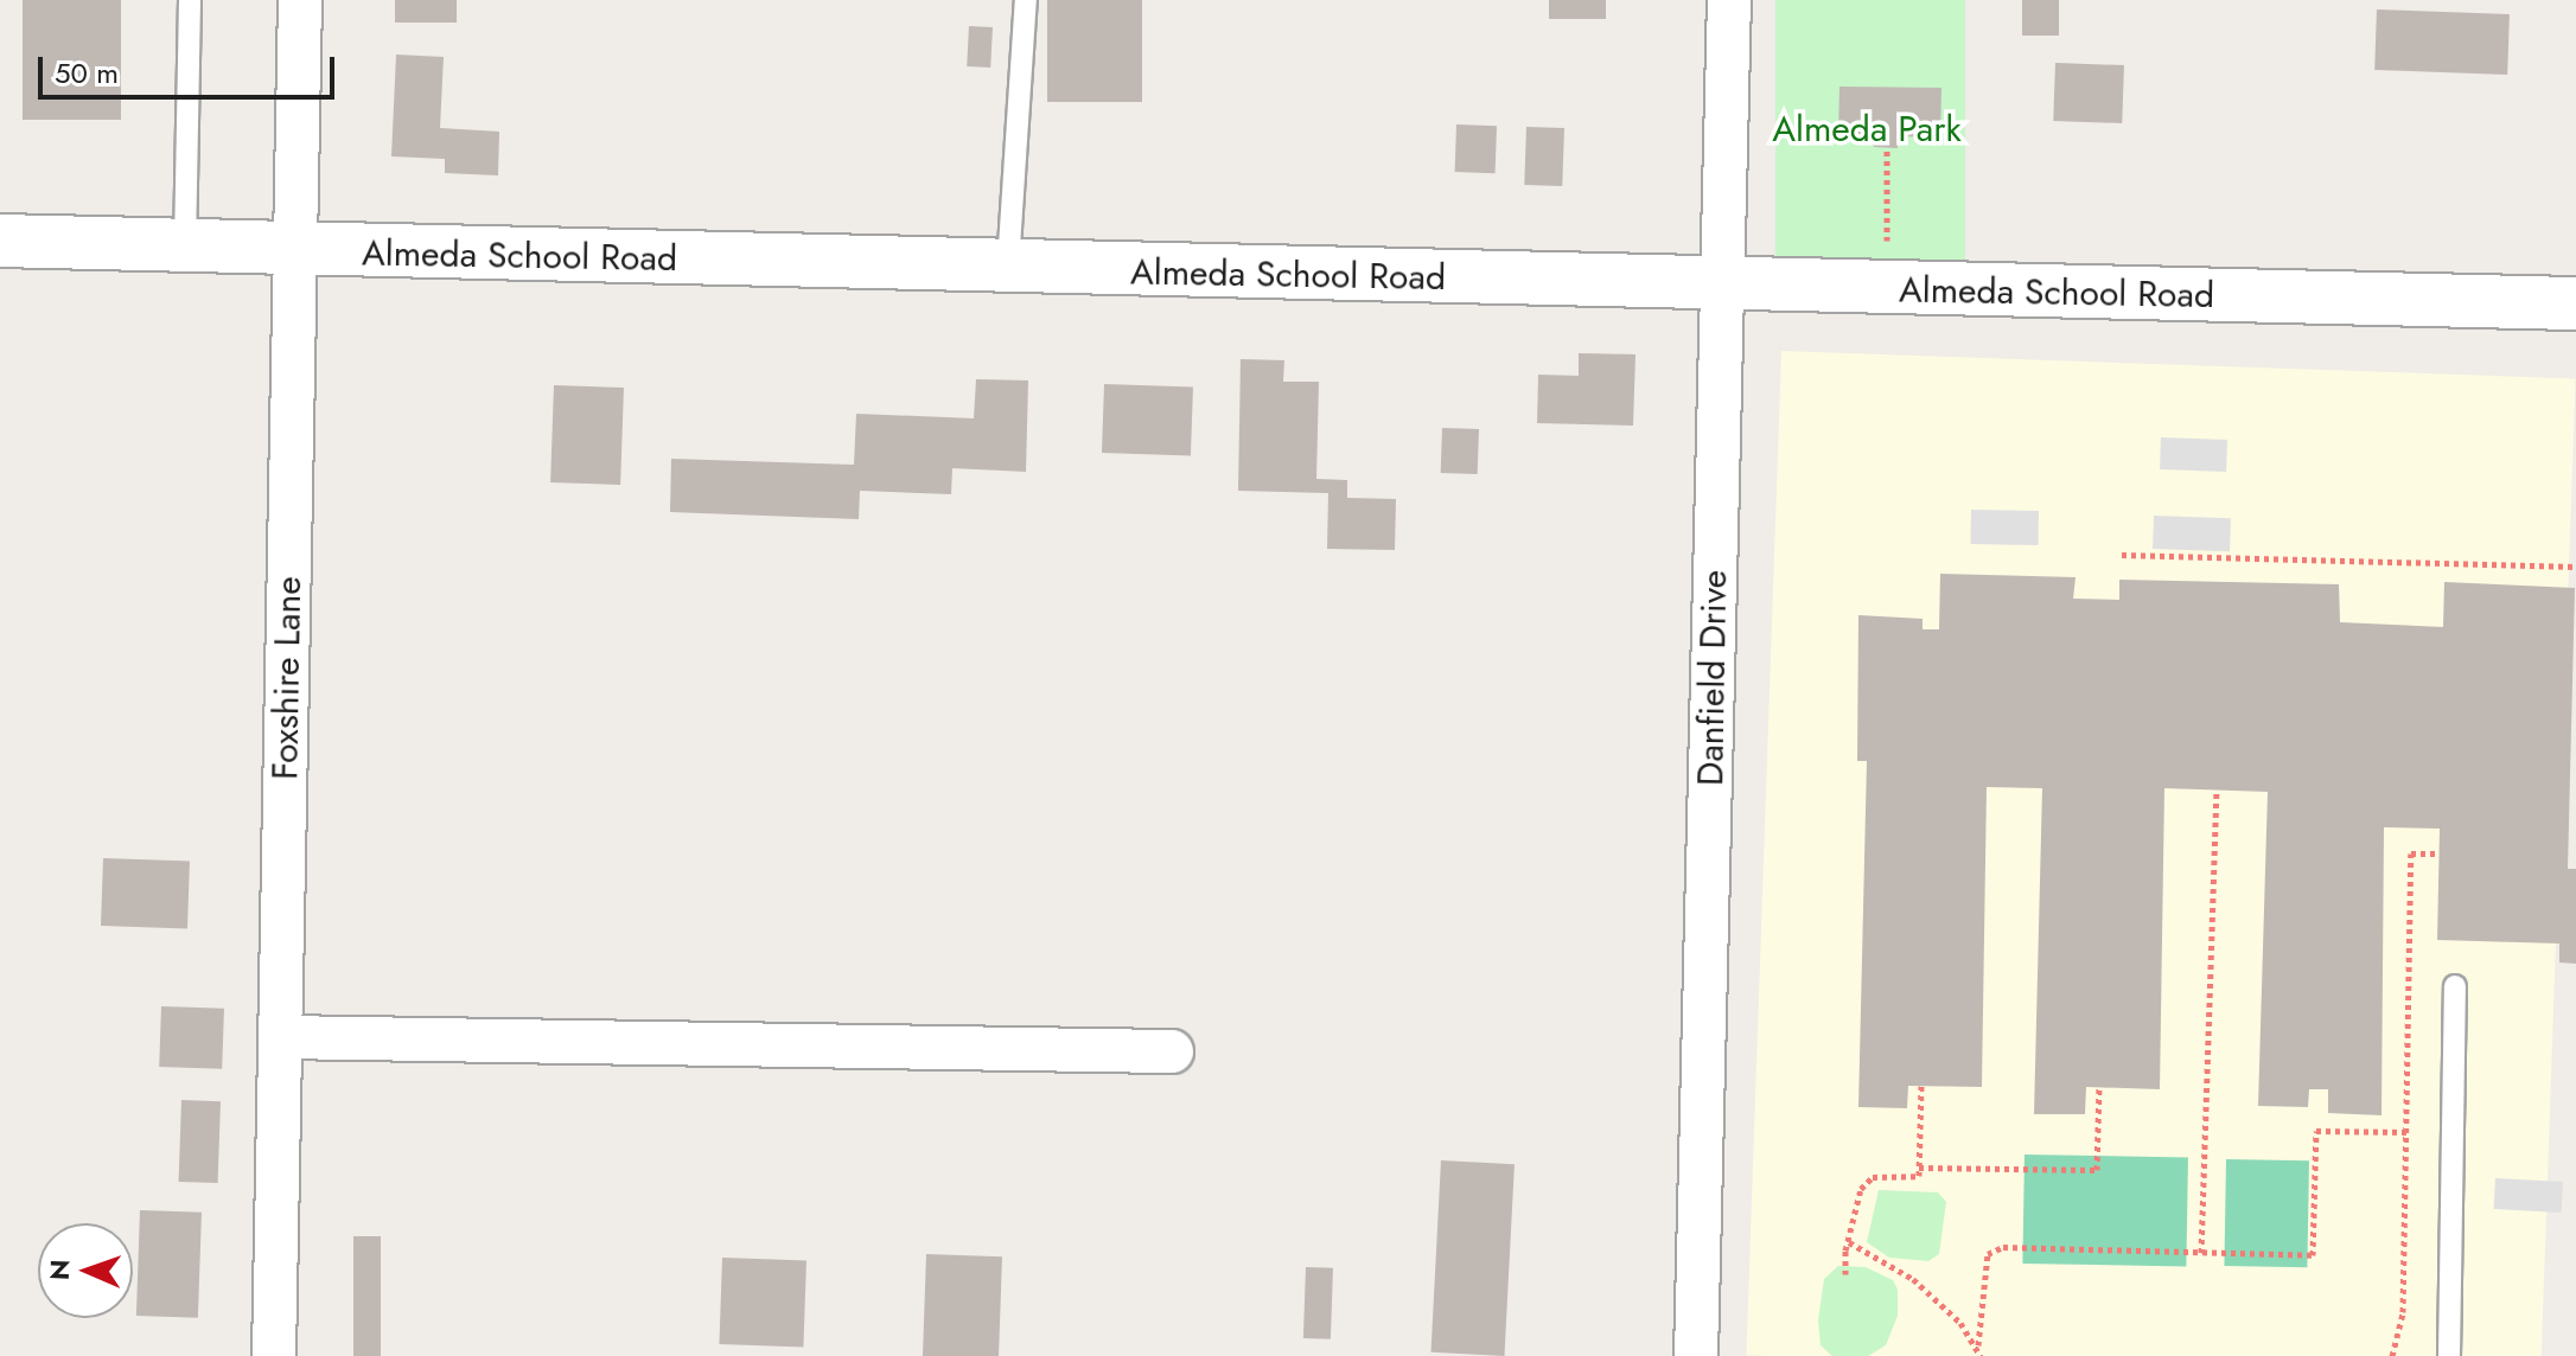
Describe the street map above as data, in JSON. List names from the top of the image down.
{
  "streets": {
    "street": ["Almeda School Road", "Foxshire Lane", "Danfield Drive"]
  },
  "crossings": [
    ["Almeda School Road", "Foxshire Lane"],
    ["Almeda School Road", "Danfield Drive"]
  ],
  "parks": ["Almeda Park"],
  "scale_bar": "50 m",
  "north": "left"
}
